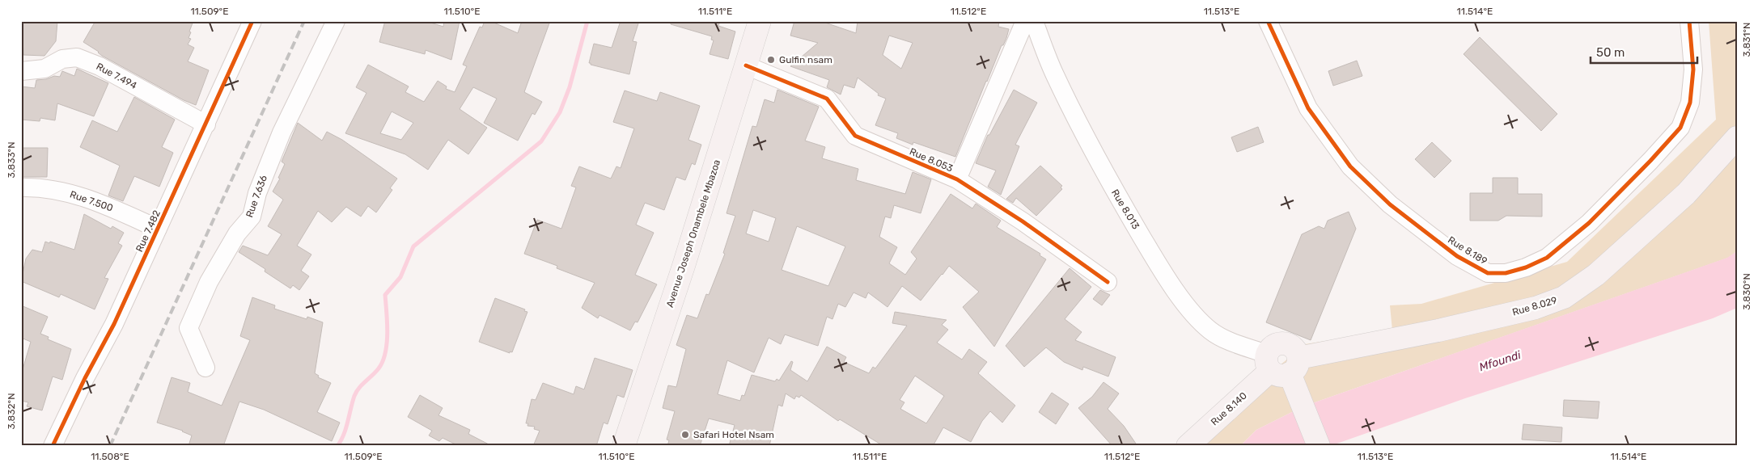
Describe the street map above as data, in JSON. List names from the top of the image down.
{
  "streets": {
    "main road": ["Avenue Joseph Onambele Mbazoa", "Rue 8.029", "Rue 8.140"],
    "street": [
      "Rue 7.494",
      "Rue 8.053",
      "Rue 7.636",
      "Rue 7.500",
      "Rue 8.013",
      "Rue 7.482",
      "Rue 8.189"
    ]
  },
  "crossings": [
    ["Rue 7.494", "Rue 7.482"],
    ["Rue 8.053", "Avenue Joseph Onambele Mbazoa"],
    ["Rue 7.500", "Rue 7.482"],
    ["Rue 8.013", "Rue 8.029"],
    ["Rue 8.013", "Rue 8.140"],
    ["Rue 8.029", "Rue 8.140"]
  ],
  "water": ["Mfoundi"],
  "places": ["Gulfin nsam", "Safari Hotel Nsam"],
  "scale_bar": "50 m",
  "coordinates": [
    "11.509°E",
    "11.510°E",
    "11.511°E",
    "11.512°E",
    "11.513°E",
    "11.514°E",
    "3.831°N",
    "3.833°N",
    "3.830°N",
    "3.832°N",
    "11.508°E"
  ]
}
